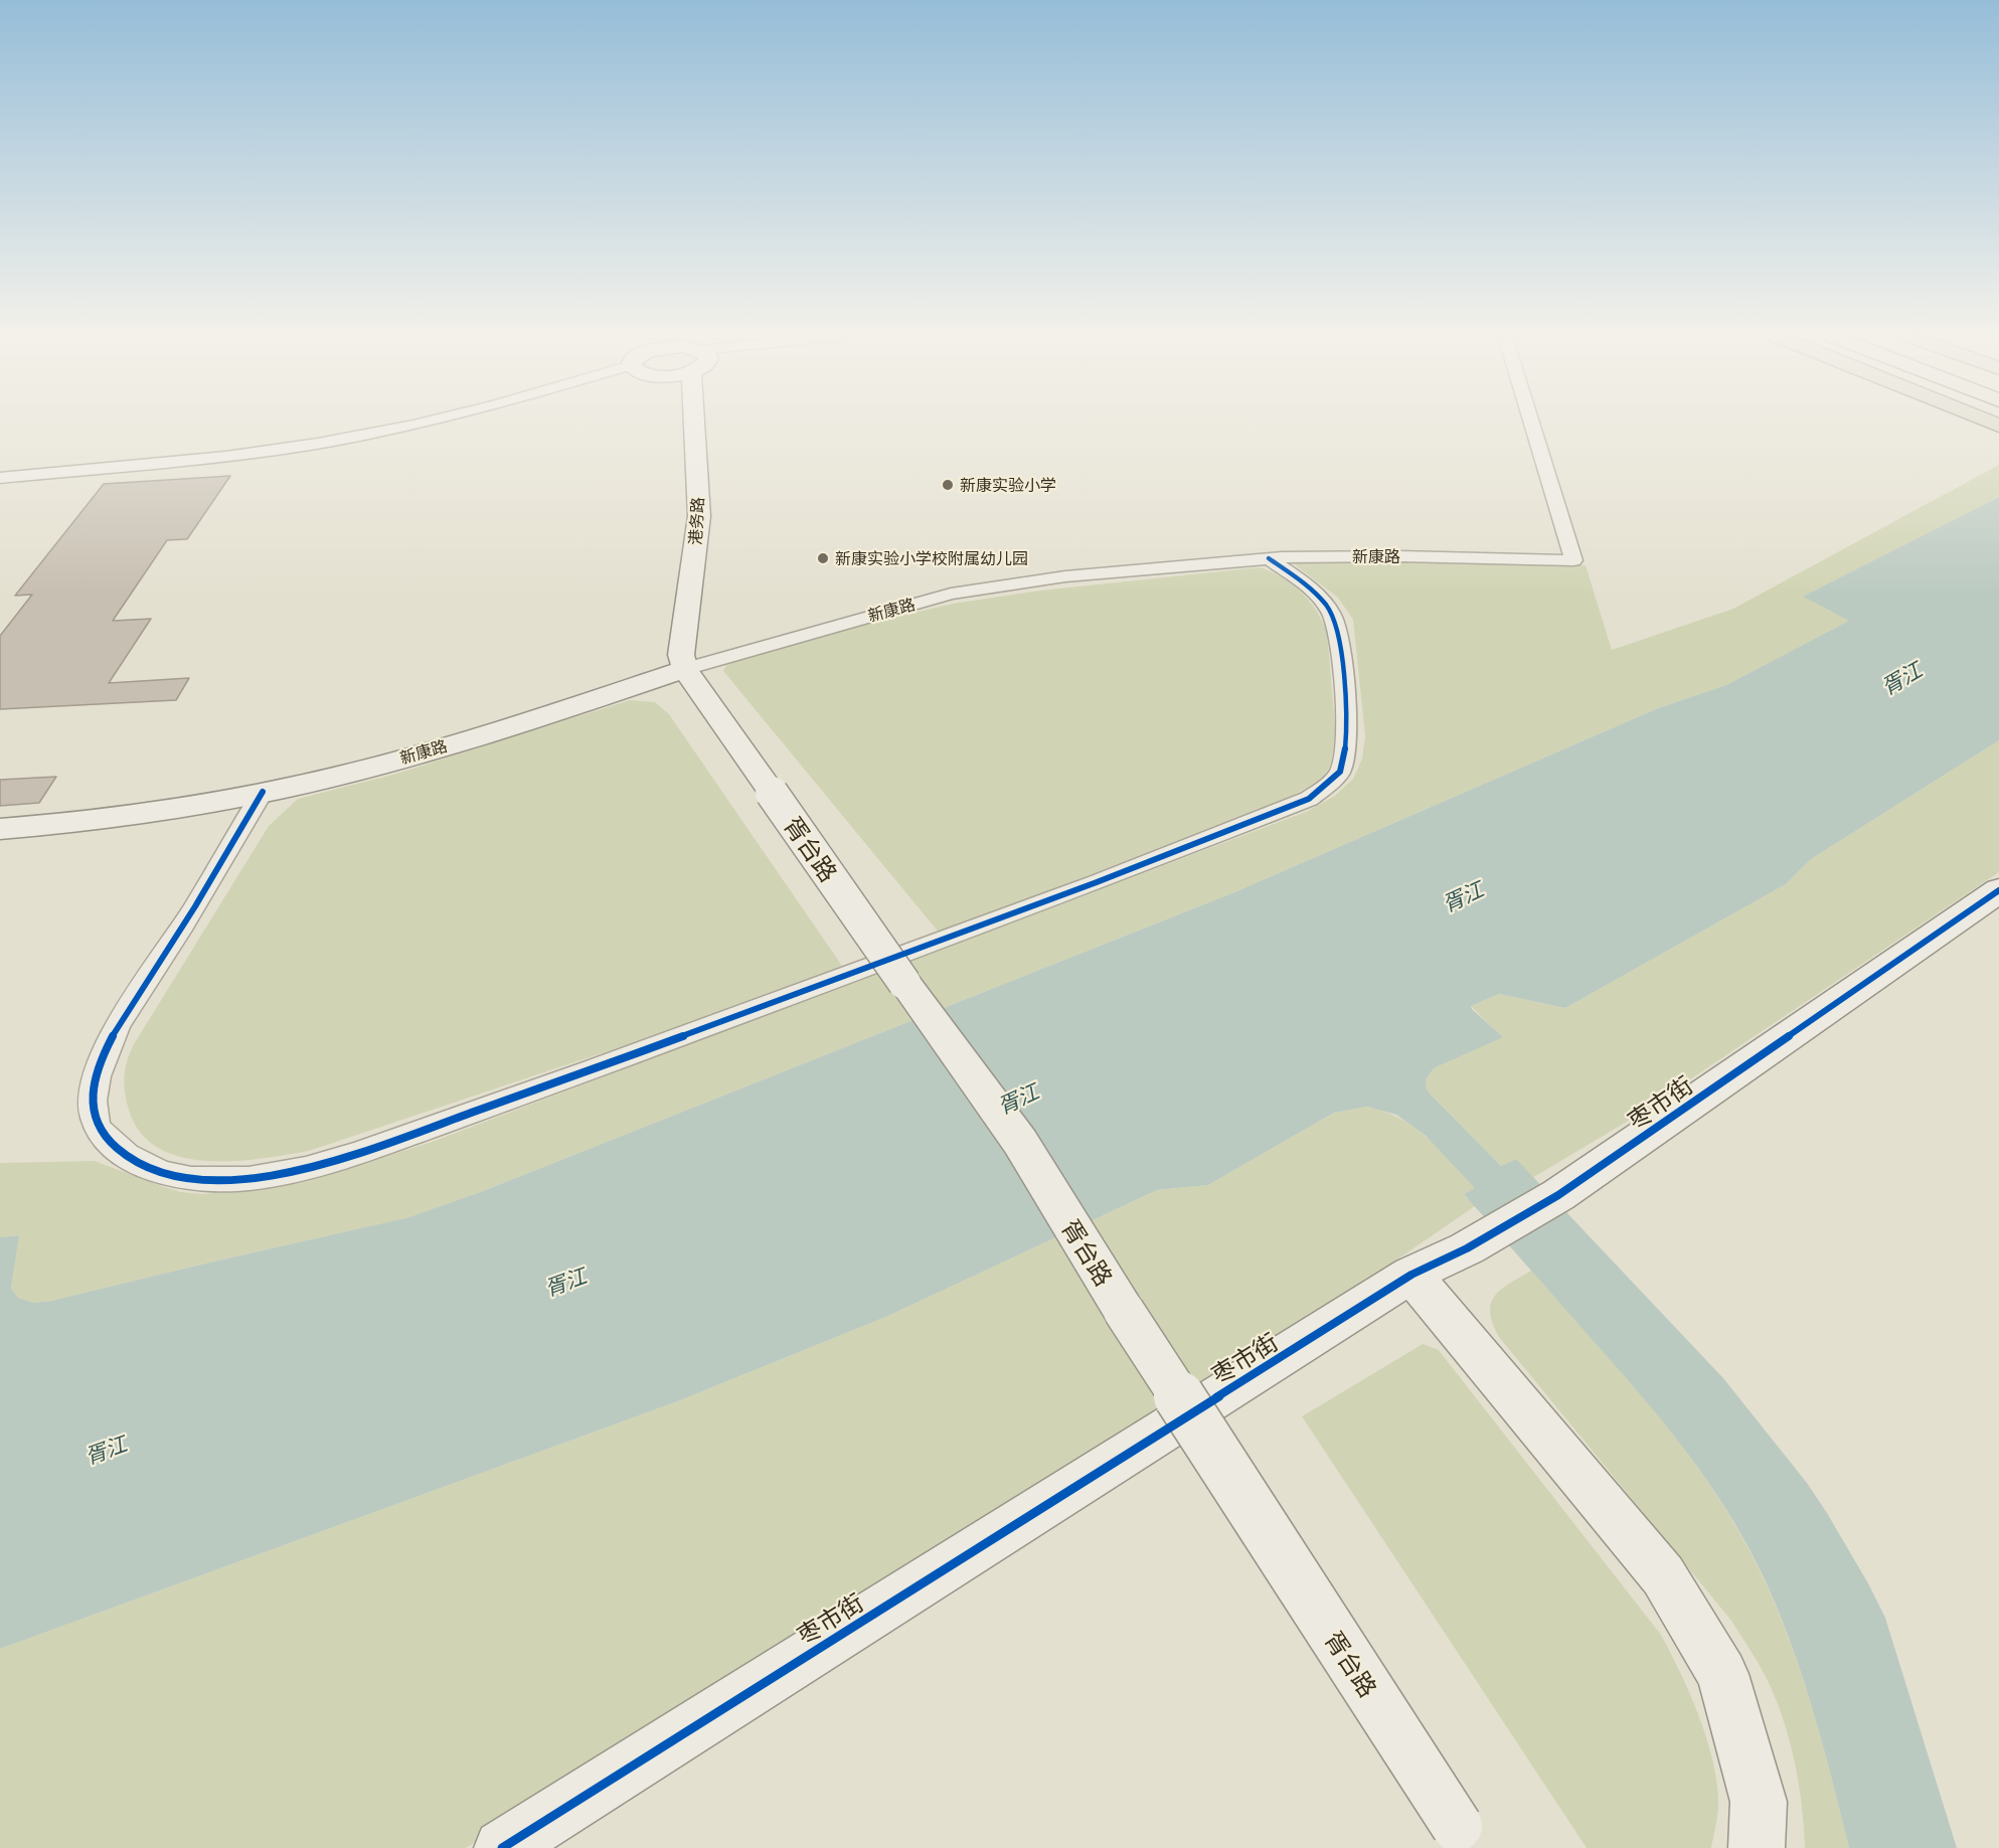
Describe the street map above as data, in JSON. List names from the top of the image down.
{
  "streets": {
    "street": [
      "港务路",
      "新康路",
      "胥台路",
      "枣市街"
    ]
  },
  "crossings": [
    ["港务路", "新康路"],
    ["港务路", "胥台路"],
    ["新康路", "胥台路"]
  ],
  "water": ["胥江"],
  "places": ["新康实验小学", "新康实验小学校附属幼儿园"]
}
